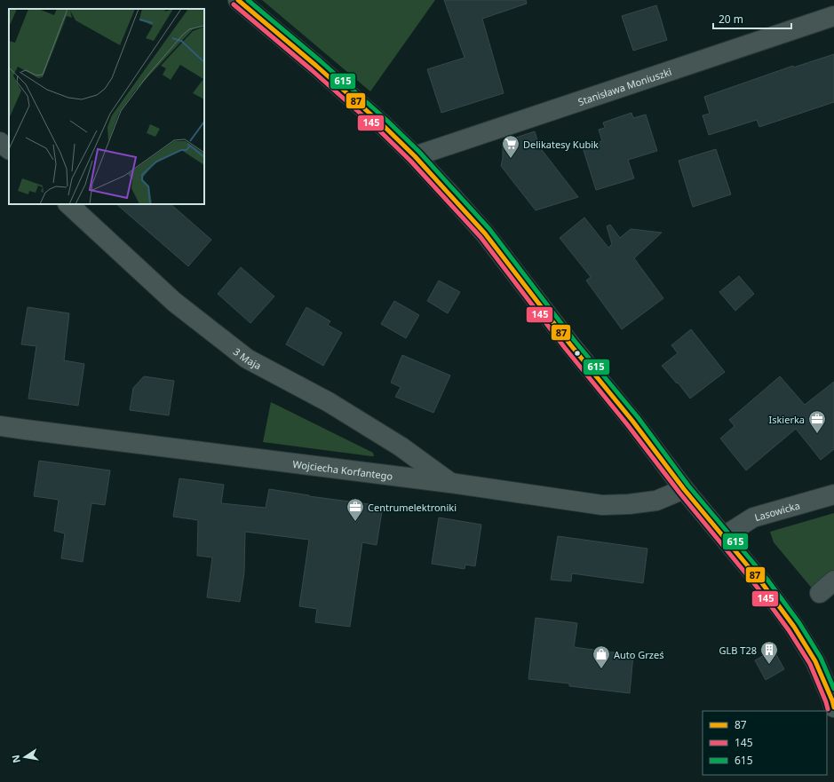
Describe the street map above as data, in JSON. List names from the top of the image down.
{
  "streets": {
    "street": [
      "Stanisława Moniuszki",
      "3 Maja",
      "Wojciecha Korfantego",
      "Lasowicka"
    ]
  },
  "crossings": [
    ["3 Maja", "Wojciecha Korfantego"]
  ],
  "places": {
    "supermarket": ["Delikatesy Kubik"],
    "office": ["Iskierka", "Centrumelektroniki"],
    "building": ["GLB T28"],
    "shop": ["Auto Grześ"]
  },
  "lines": ["transit line 87", "transit line 615", "transit line 145"],
  "legend": ["87", "145", "615"],
  "scale_bar": "20 m",
  "north": "left"
}
